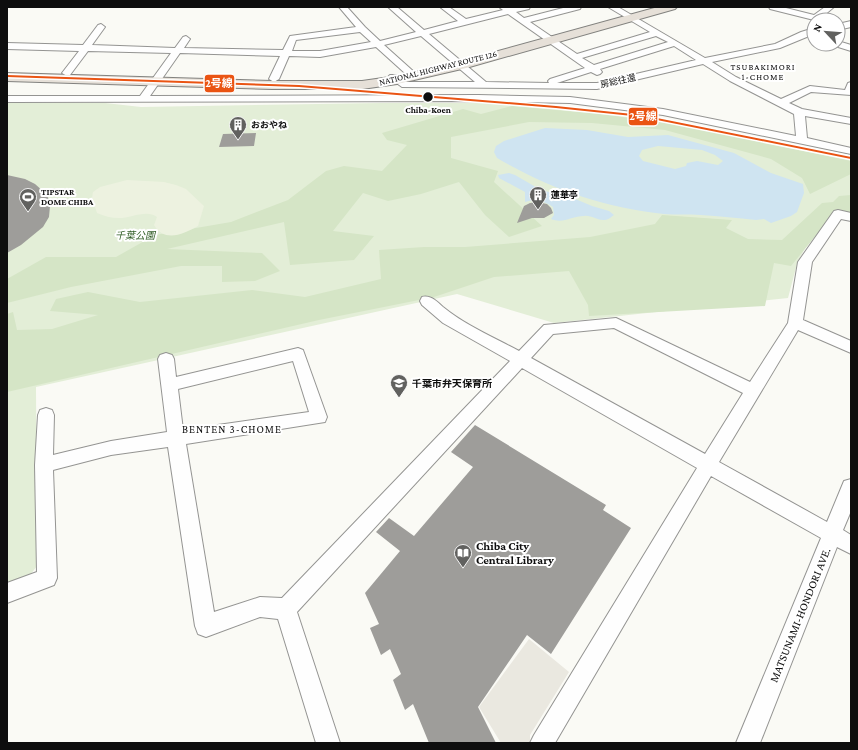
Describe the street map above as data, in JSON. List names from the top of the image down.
{
  "streets": {
    "highway": ["NATIONAL HIGHWAY ROUTE 126"],
    "street": ["房総往還", "MATSUNAMI-HONDORI AVE."]
  },
  "crossings": [
    ["NATIONAL HIGHWAY ROUTE 126", "房総往還"]
  ],
  "districts": ["TSUBAKIMORI 1-CHOME", "BENTEN 3-CHOME"],
  "parks": ["千葉公園"],
  "places": {
    "other": ["Chiba-Koen"],
    "building": ["おおやね", "蓮華亭"],
    "sports": ["TIPSTAR DOME CHIBA"],
    "school or university": ["千葉市弁天保育所"],
    "library": ["Chiba City Central Library"]
  },
  "lines": ["transit line 2号線"],
  "north": "top left"
}
